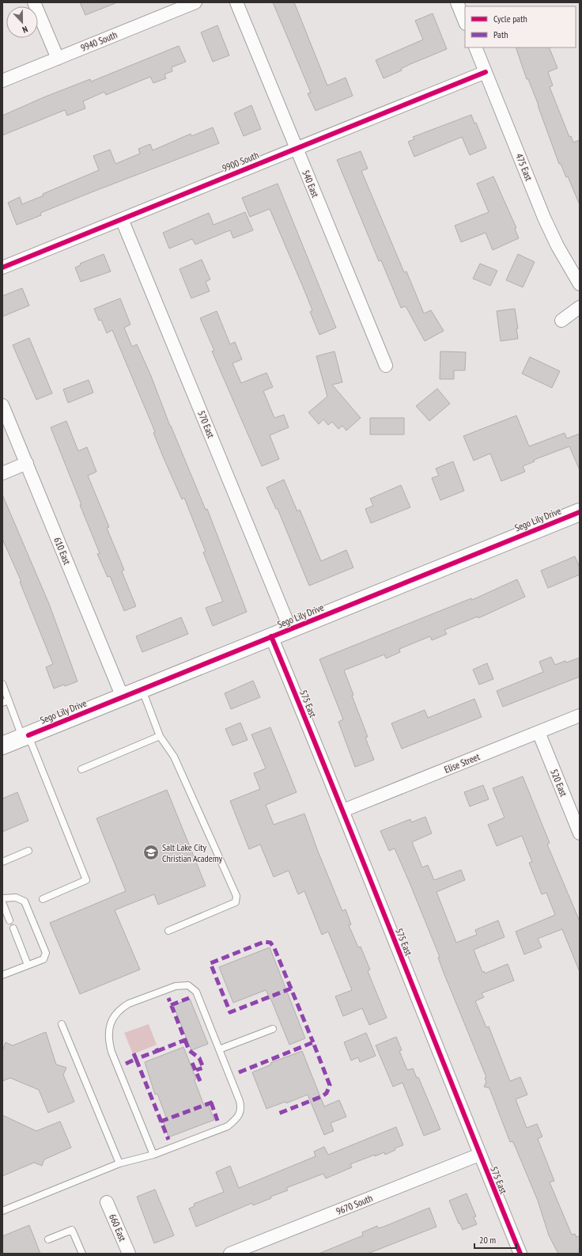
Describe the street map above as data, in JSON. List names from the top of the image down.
{
  "streets": {
    "main road": ["Sego Lily Drive"],
    "street": [
      "9940 South",
      "9900 South",
      "475 East",
      "540 East",
      "570 East",
      "610 East",
      "575 East",
      "Elise Street",
      "520 East",
      "9670 South",
      "660 East"
    ]
  },
  "crossings": [
    ["9900 South", "475 East"],
    ["9900 South", "540 East"],
    ["9900 South", "570 East"],
    ["570 East", "Sego Lily Drive"],
    ["Sego Lily Drive", "610 East"],
    ["Sego Lily Drive", "575 East"],
    ["575 East", "Elise Street"],
    ["575 East", "9670 South"],
    ["Elise Street", "520 East"]
  ],
  "places": {
    "school or university": ["Salt Lake City Christian Academy"]
  },
  "legend": ["Cycle path", "Path"],
  "scale_bar": "20 m",
  "north": "bottom"
}
